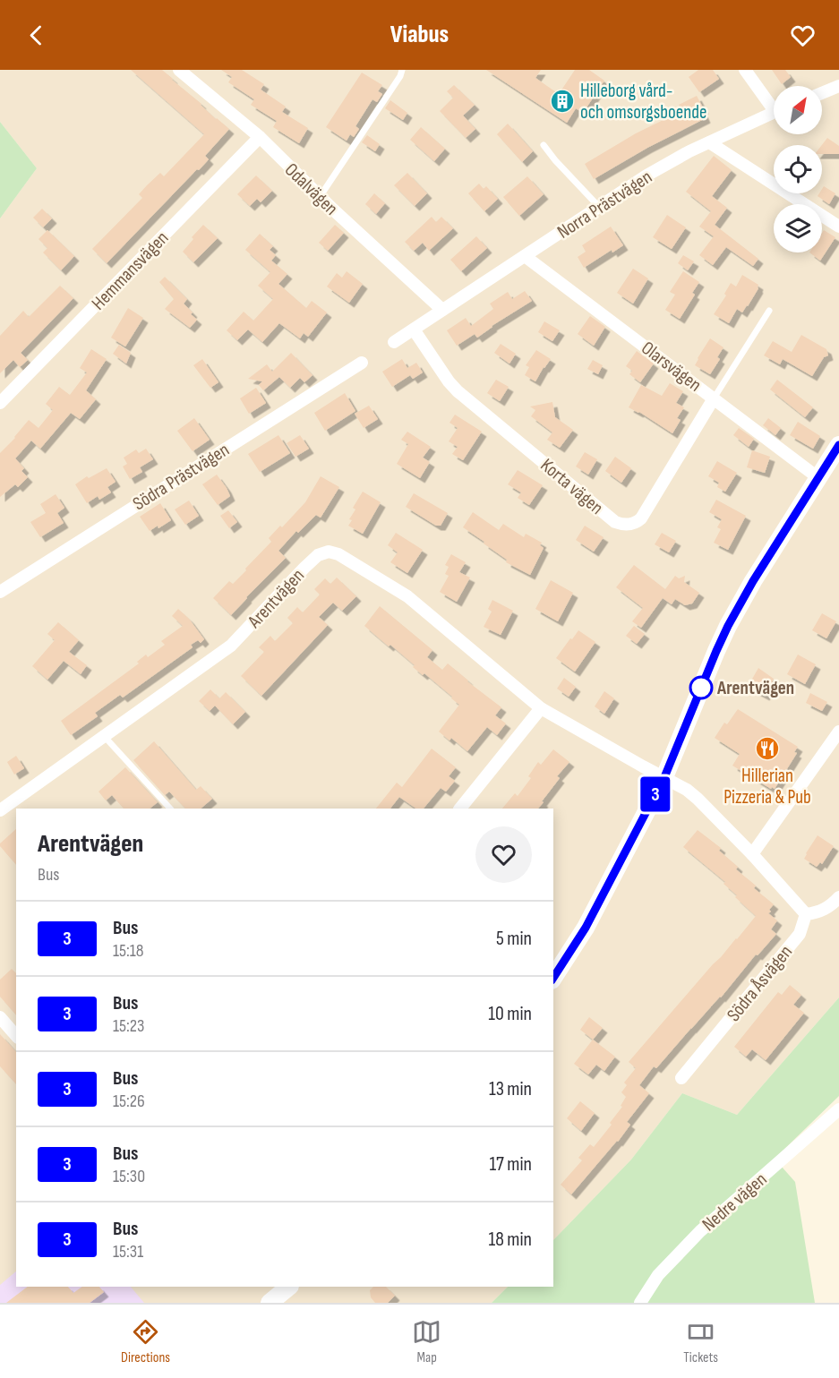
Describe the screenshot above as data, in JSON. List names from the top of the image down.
{
  "streets": {
    "street": [
      "Odalvägen",
      "Norra Prästvägen",
      "Hemmansvägen",
      "Olarsvägen",
      "Södra Prästvägen",
      "Korta vägen",
      "Arentvägen",
      "Södra Åsvägen",
      "Nedre vägen"
    ]
  },
  "crossings": [
    ["Odalvägen", "Norra Prästvägen"],
    ["Odalvägen", "Hemmansvägen"],
    ["Norra Prästvägen", "Olarsvägen"],
    ["Olarsvägen", "Korta vägen"],
    ["Arentvägen", "Södra Åsvägen"]
  ],
  "places": {
    "building": ["Hilleborg vård- och omsorgsboende"],
    "other": ["Arentvägen"],
    "restaurant": ["Hillerian Pizzeria & Pub"]
  },
  "lines": ["bus line 3"],
  "north": "top right",
  "page": {
    "header": "Viabus",
    "on_map": "3",
    "heading": ["Arentvägen", "Bus"],
    "list": [
      {
        "mark": "3",
        "name": "Bus",
        "note": "15:18",
        "value": "5 min"
      },
      {
        "mark": "3",
        "name": "Bus",
        "note": "15:23",
        "value": "10 min"
      },
      {
        "mark": "3",
        "name": "Bus",
        "note": "15:26",
        "value": "13 min"
      },
      {
        "mark": "3",
        "name": "Bus",
        "note": "15:30",
        "value": "17 min"
      },
      {
        "mark": "3",
        "name": "Bus",
        "note": "15:31",
        "value": "18 min"
      }
    ],
    "tabs": ["Directions", "Map", "Tickets"]
  }
}
